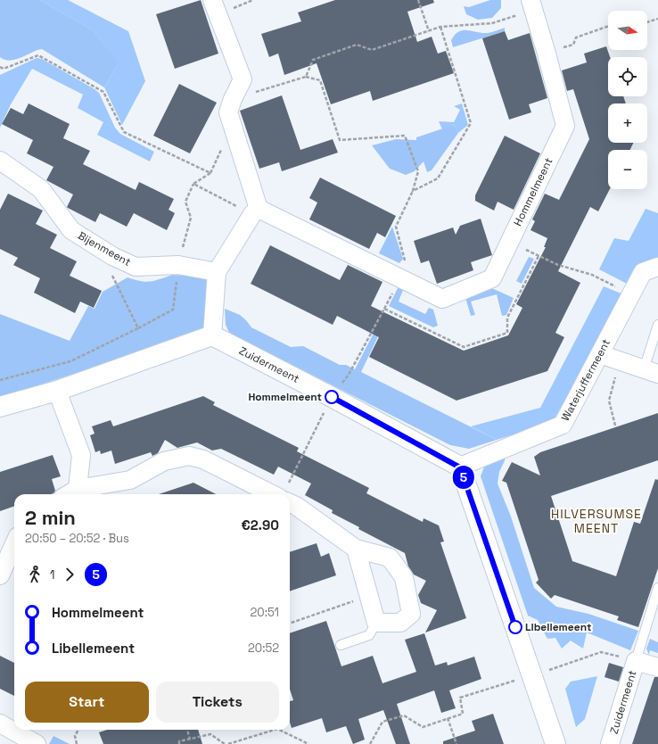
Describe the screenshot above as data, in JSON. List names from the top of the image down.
{
  "streets": {
    "street": [
      "Hommelmeent",
      "Bijenmeent",
      "Zuidermeent",
      "Waterjuffermeent"
    ]
  },
  "crossings": [
    ["Zuidermeent", "Waterjuffermeent"]
  ],
  "districts": ["HILVERSUMSE MEENT"],
  "places": ["Hommelmeent", "Libellemeent"],
  "lines": ["bus line 5"],
  "north": "right",
  "page": {
    "on_map": "5",
    "map_buttons": ["+", "−"],
    "heading": ["2 min", "20:50 – 20:52 · Bus", "€2.90"],
    "legs": ["1", "5"],
    "list": [
      {
        "name": "Hommelmeent",
        "value": "20:51"
      },
      {
        "name": "Libellemeent",
        "value": "20:52"
      }
    ],
    "buttons": ["Start", "Tickets"]
  }
}
